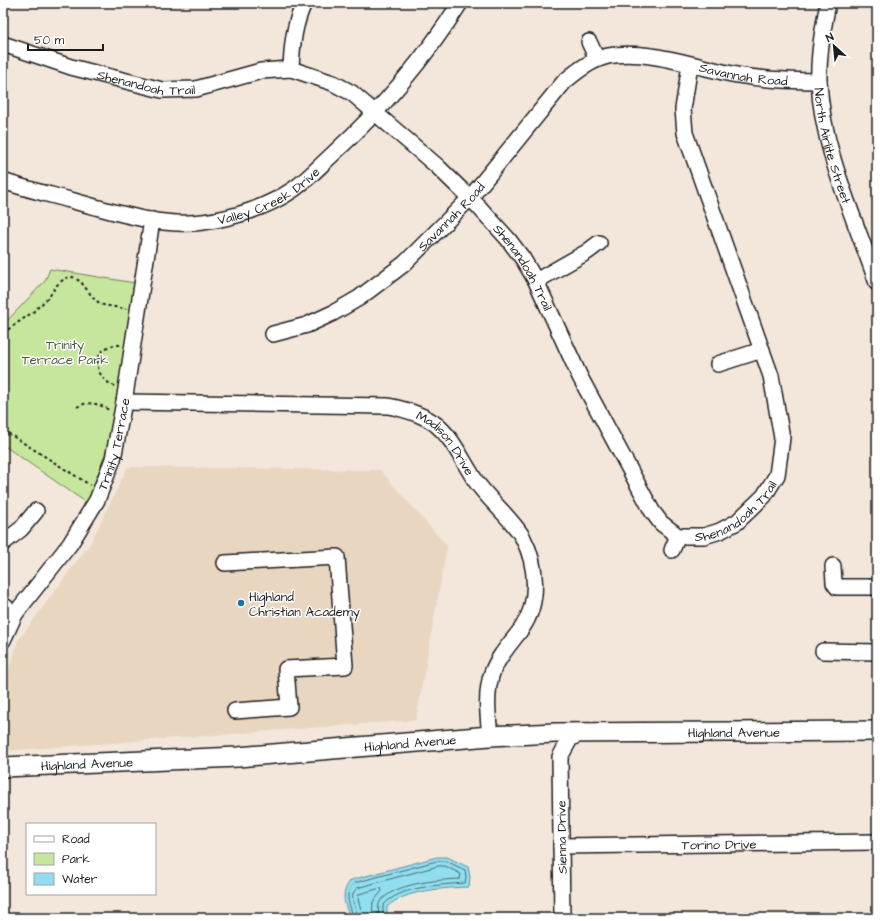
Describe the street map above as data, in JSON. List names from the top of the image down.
{
  "streets": {
    "main road": ["Highland Avenue"],
    "street": [
      "Savannah Road",
      "Shenandoah Trail",
      "North Airlite Street",
      "Valley Creek Drive",
      "Trinity Terrace",
      "Madison Drive",
      "Sienna Drive",
      "Torino Drive"
    ]
  },
  "crossings": [
    ["Savannah Road", "Shenandoah Trail"],
    ["Savannah Road", "North Airlite Street"],
    ["Shenandoah Trail", "Valley Creek Drive"],
    ["Valley Creek Drive", "Trinity Terrace"],
    ["Trinity Terrace", "Madison Drive"],
    ["Madison Drive", "Highland Avenue"],
    ["Sienna Drive", "Torino Drive"]
  ],
  "parks": ["Trinity Terrace Park"],
  "places": ["Highland Christian Academy"],
  "legend": ["Road", "Park", "Water"],
  "scale_bar": "50 m",
  "north": "top left"
}
